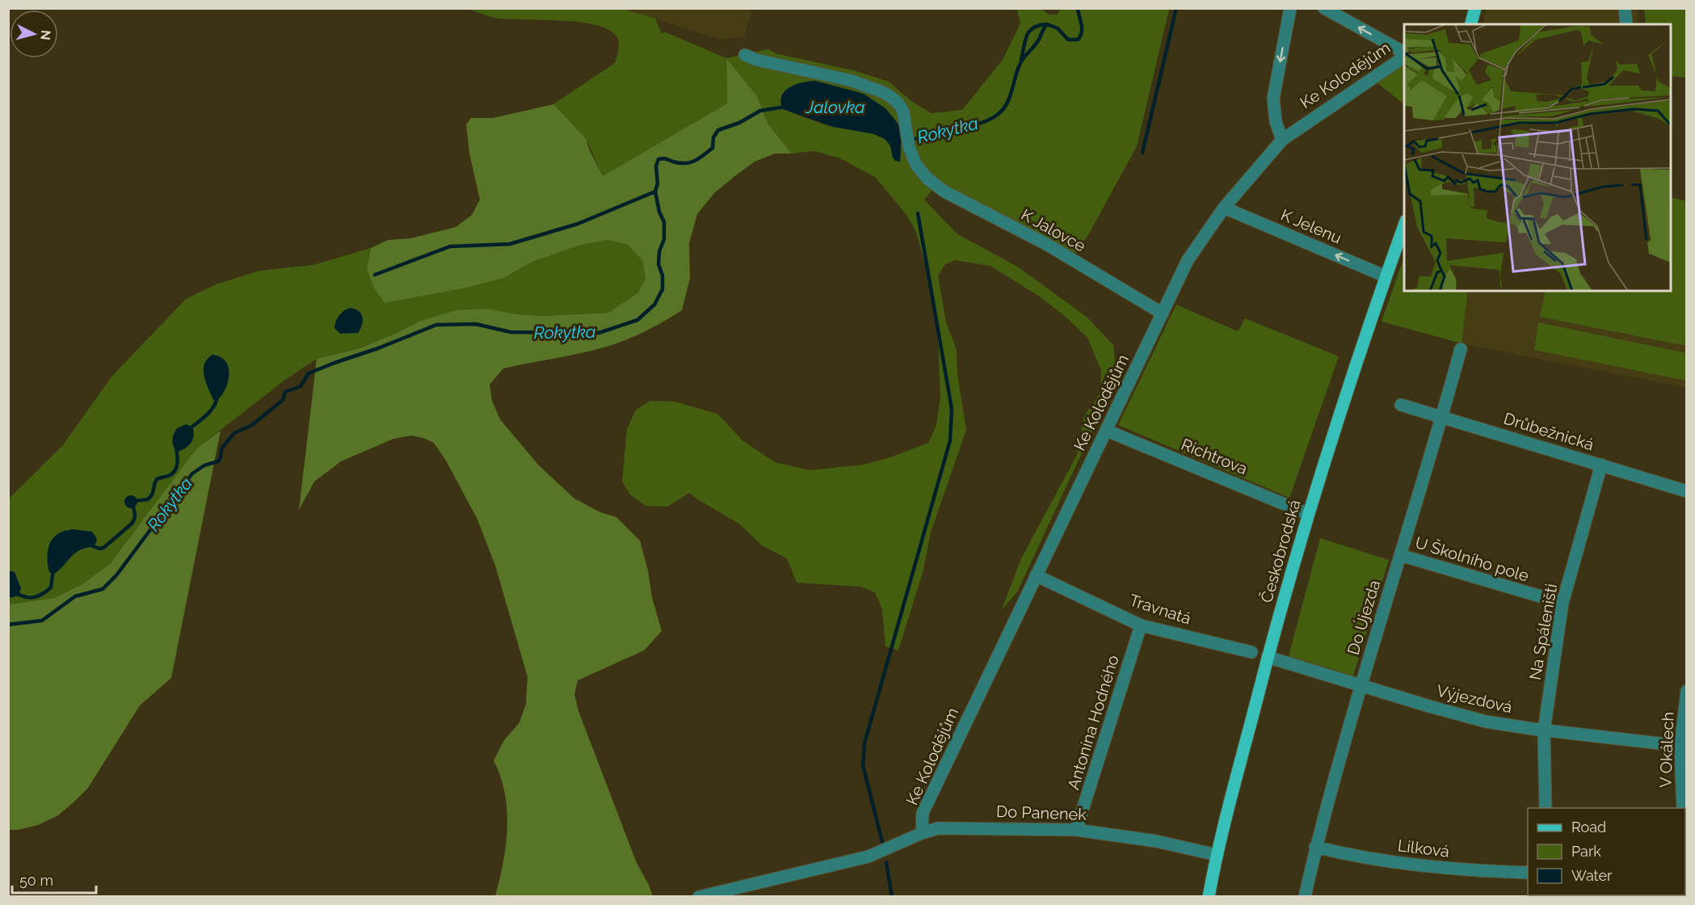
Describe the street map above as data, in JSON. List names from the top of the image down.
{
  "streets": {
    "main road": ["Českobrodská"],
    "street": [
      "Ke Kolodějům",
      "K Jelenu",
      "K Jalovce",
      "Drůbežnická",
      "Richtrova",
      "U Školního pole",
      "Travnatá",
      "Do Újezda",
      "Na Spáleništi",
      "Výjezdová",
      "Antonína Hodného",
      "V Okálech",
      "Do Panenek",
      "Lilková"
    ]
  },
  "crossings": [
    ["Ke Kolodějům", "K Jelenu"],
    ["Ke Kolodějům", "K Jalovce"],
    ["Ke Kolodějům", "Richtrova"],
    ["Ke Kolodějům", "Travnatá"],
    ["Ke Kolodějům", "Do Panenek"],
    ["K Jelenu", "Českobrodská"],
    ["Drůbežnická", "Do Újezda"],
    ["Drůbežnická", "Na Spáleništi"],
    ["Richtrova", "Českobrodská"],
    ["Českobrodská", "Výjezdová"],
    ["Českobrodská", "Do Panenek"],
    ["U Školního pole", "Do Újezda"],
    ["U Školního pole", "Na Spáleništi"],
    ["Travnatá", "Antonína Hodného"],
    ["Do Újezda", "Výjezdová"],
    ["Do Újezda", "Lilková"],
    ["Na Spáleništi", "Výjezdová"],
    ["Výjezdová", "V Okálech"],
    ["Antonína Hodného", "Do Panenek"]
  ],
  "one_way": ["K Jelenu"],
  "water": ["Jalovka", "Rokytka"],
  "legend": ["Road", "Park", "Water"],
  "scale_bar": "50 m",
  "north": "right"
}
